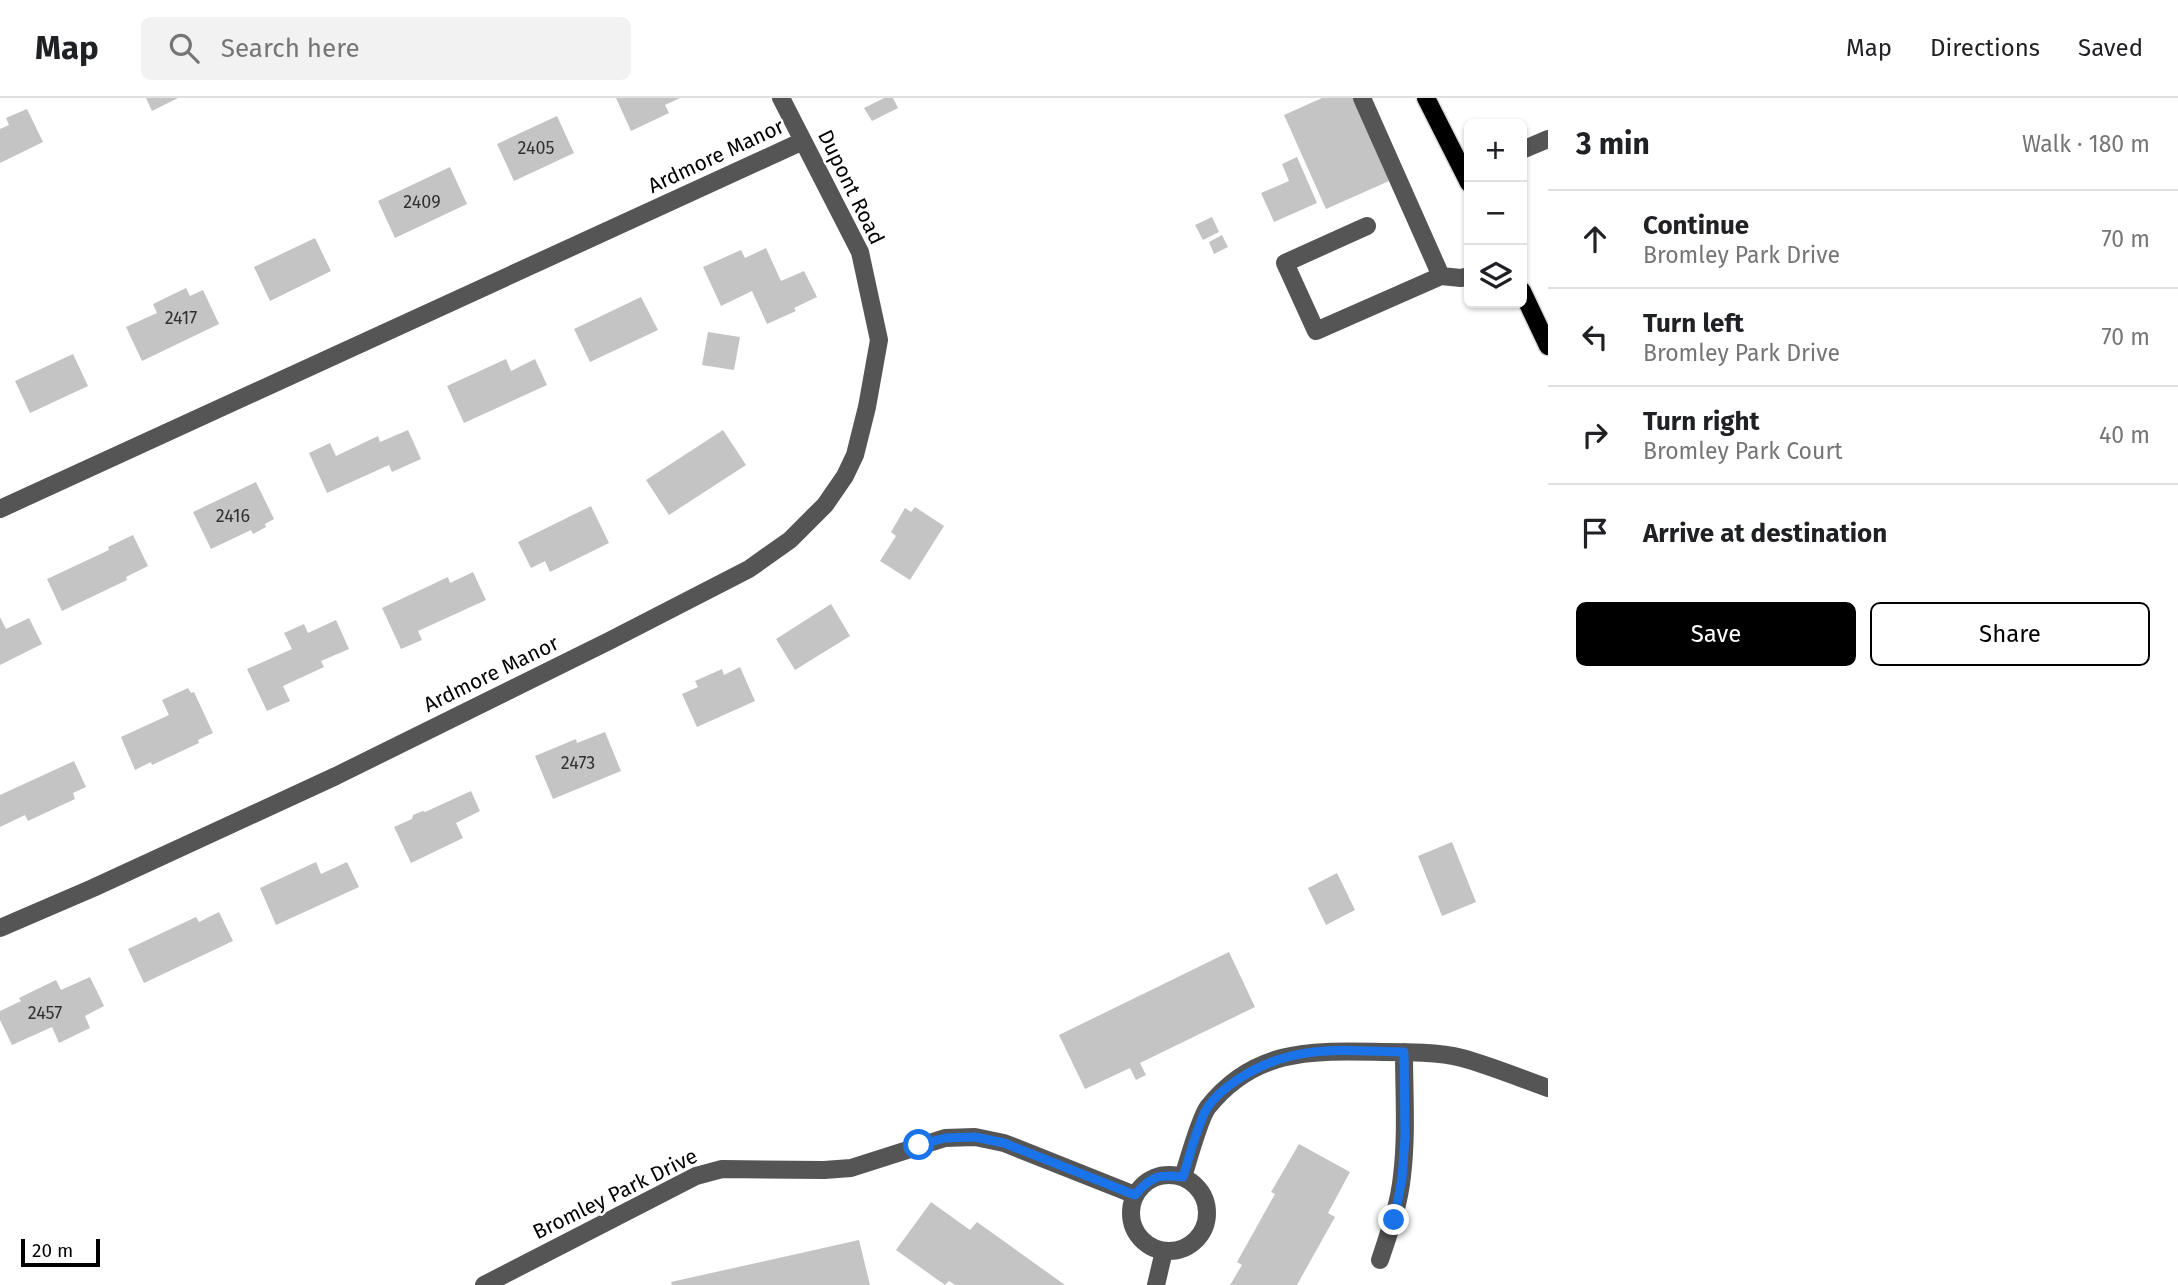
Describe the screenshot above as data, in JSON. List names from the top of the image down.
{
  "streets": {
    "street": ["Ardmore Manor", "Dupont Road", "Bromley Park Drive"]
  },
  "crossings": [
    ["Ardmore Manor", "Dupont Road"]
  ],
  "house_numbers": [
    "2405",
    "2409",
    "2417",
    "2416",
    "2473",
    "2457"
  ],
  "scale_bar": "20 m",
  "page": {
    "header": "Map",
    "search": "Search here",
    "nav": ["Map", "Directions", "Saved"],
    "heading": ["3 min", "Walk · 180 m"],
    "map_buttons": ["+", "−"],
    "list": [
      ["Continue", "Bromley Park Drive", "70 m"],
      ["Turn left", "Bromley Park Drive", "70 m"],
      ["Turn right", "Bromley Park Court", "40 m"],
      "Arrive at destination"
    ],
    "buttons": ["Save", "Share"],
    "scale": "20 m"
  }
}
